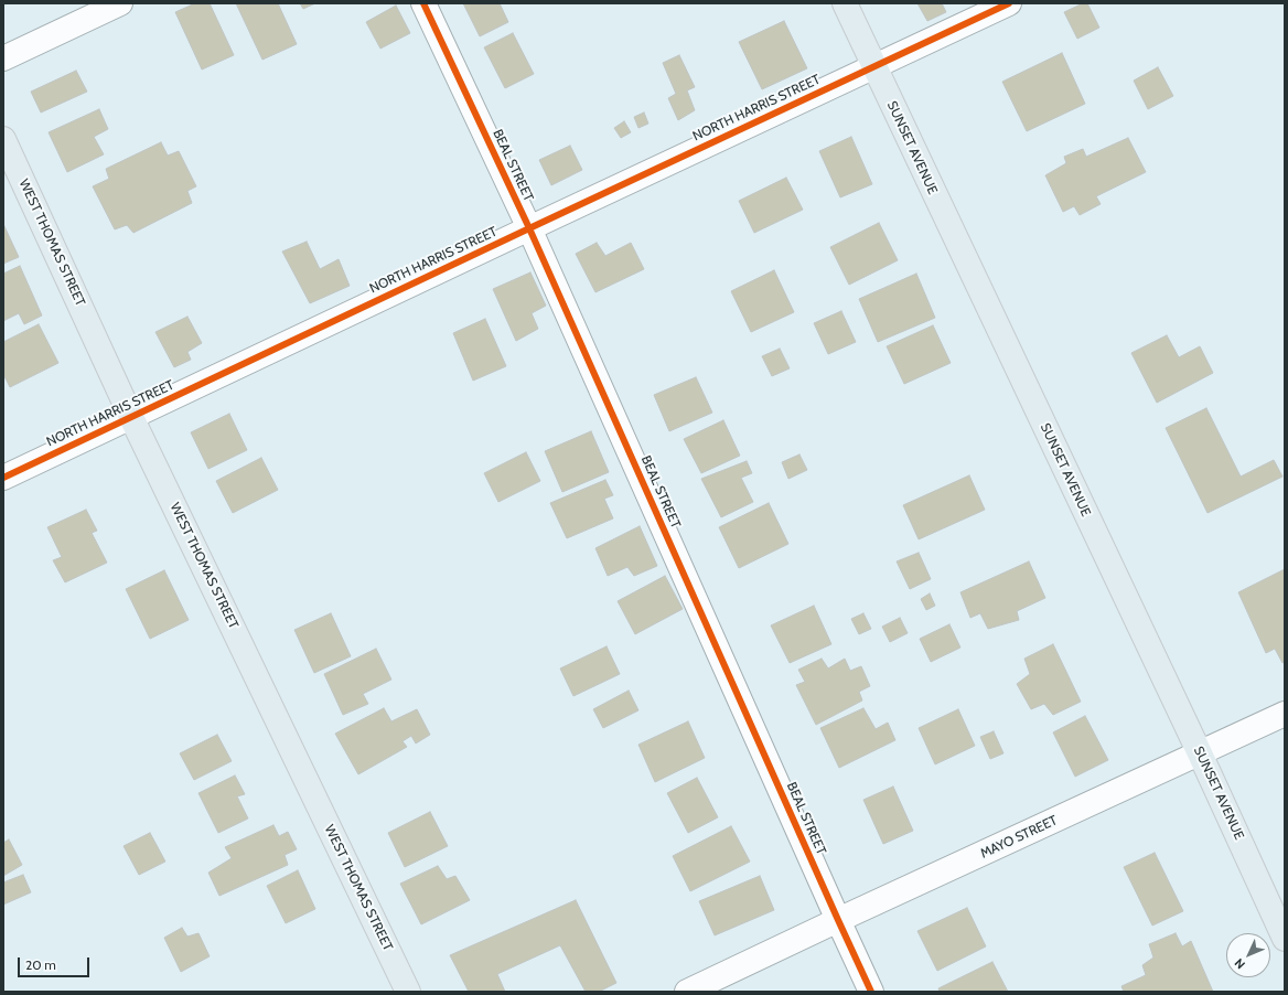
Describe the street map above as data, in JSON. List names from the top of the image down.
{
  "streets": {
    "main road": ["SUNSET AVENUE", "WEST THOMAS STREET"],
    "street": ["NORTH HARRIS STREET", "BEAL STREET", "MAYO STREET"]
  },
  "crossings": [
    ["NORTH HARRIS STREET", "SUNSET AVENUE"],
    ["NORTH HARRIS STREET", "BEAL STREET"],
    ["NORTH HARRIS STREET", "WEST THOMAS STREET"],
    ["SUNSET AVENUE", "MAYO STREET"],
    ["BEAL STREET", "MAYO STREET"]
  ],
  "scale_bar": "20 m",
  "north": "bottom left"
}
